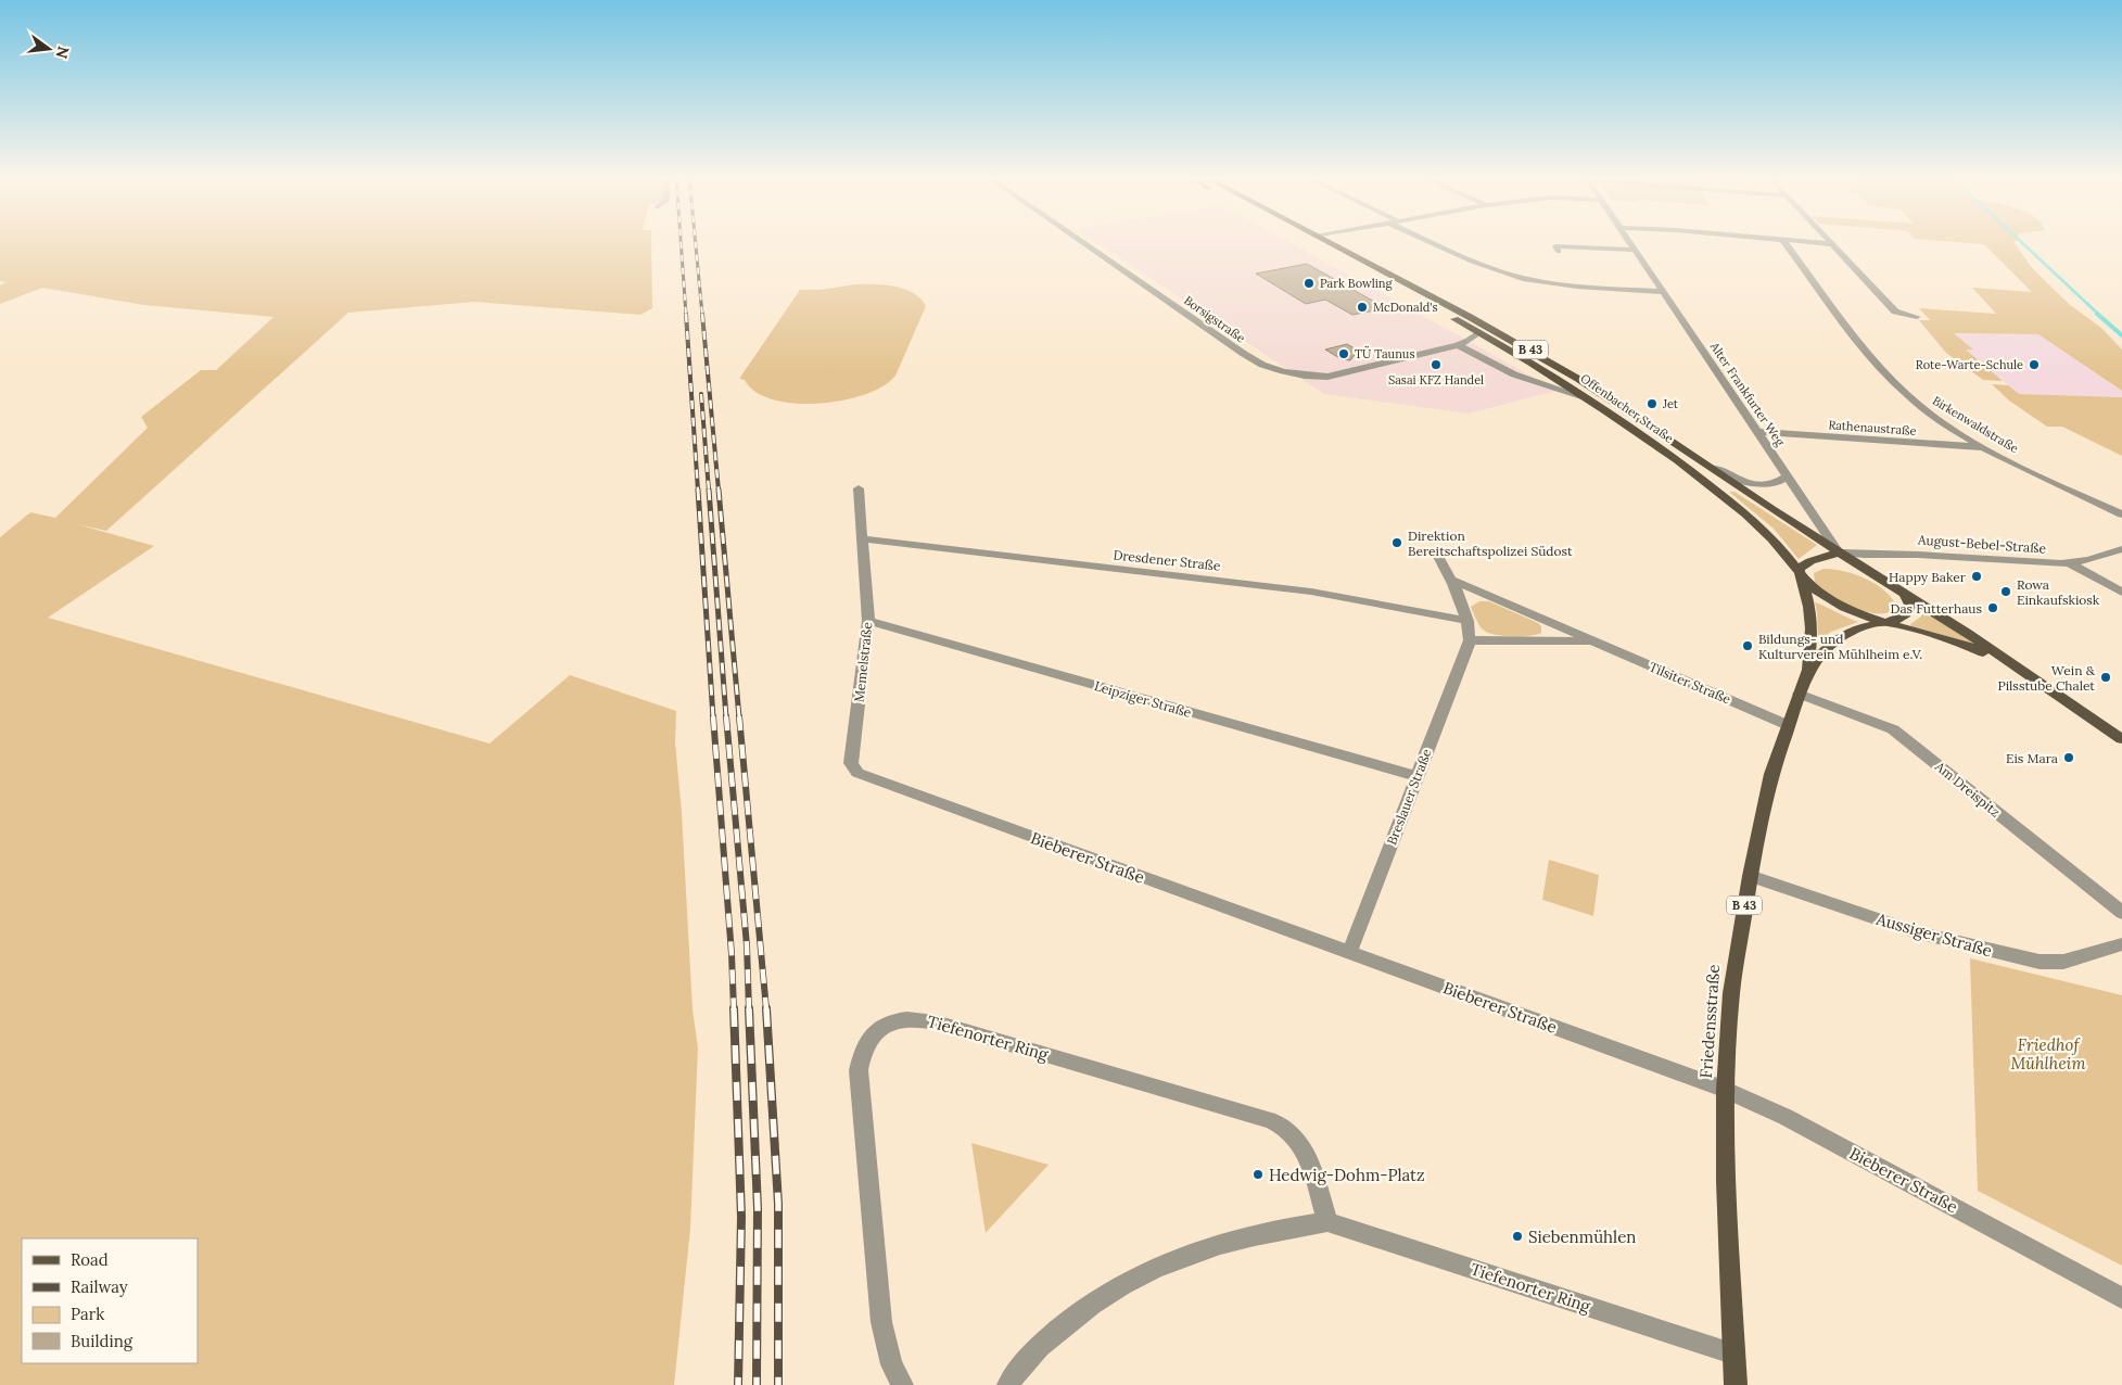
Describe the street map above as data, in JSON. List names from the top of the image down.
{
  "streets": {
    "main road": ["B 43", "Offenbacher Straße", "Friedensstraße"],
    "street": [
      "Borsigstraße",
      "Alter Frankfurter Weg",
      "Birkenwaldstraße",
      "Rathenaustraße",
      "August-Bebel-Straße",
      "Dresdener Straße",
      "Memelstraße",
      "Tilsiter Straße",
      "Leipziger Straße",
      "Am Dreispitz",
      "Breslauer Straße",
      "Bieberer Straße",
      "Aussiger Straße",
      "Tiefenorter Ring"
    ]
  },
  "crossings": [
    ["Borsigstraße", "Offenbacher Straße"],
    ["Alter Frankfurter Weg", "Offenbacher Straße"],
    ["Alter Frankfurter Weg", "Rathenaustraße"],
    ["Alter Frankfurter Weg", "August-Bebel-Straße"],
    ["Offenbacher Straße", "August-Bebel-Straße"],
    ["Offenbacher Straße", "Friedensstraße"],
    ["Birkenwaldstraße", "Rathenaustraße"],
    ["Dresdener Straße", "Memelstraße"],
    ["Memelstraße", "Leipziger Straße"],
    ["Memelstraße", "Bieberer Straße"],
    ["Tilsiter Straße", "Breslauer Straße"],
    ["Tilsiter Straße", "Friedensstraße"],
    ["Leipziger Straße", "Breslauer Straße"],
    ["Am Dreispitz", "Friedensstraße"],
    ["Breslauer Straße", "Bieberer Straße"],
    ["Bieberer Straße", "Friedensstraße"],
    ["Aussiger Straße", "Friedensstraße"],
    ["Friedensstraße", "Tiefenorter Ring"]
  ],
  "parks": ["Friedhof Mühlheim"],
  "places": [
    "Park Bowling",
    "McDonald's",
    "TÜ Taunus",
    "Sasai KFZ Handel",
    "Rote-Warte-Schule",
    "Jet",
    "Direktion Bereitschaftspolizei Südost",
    "Happy Baker",
    "Rowa Einkaufskiosk",
    "Das Futterhaus",
    "Bildungs- und Kulturverein Mühlheim e.V.",
    "Wein & Pilsstube Chalet",
    "Eis Mara",
    "Hedwig-Dohm-Platz",
    "Siebenmühlen"
  ],
  "legend": [
    "Road",
    "Railway",
    "Park",
    "Building"
  ],
  "north": "right"
}
